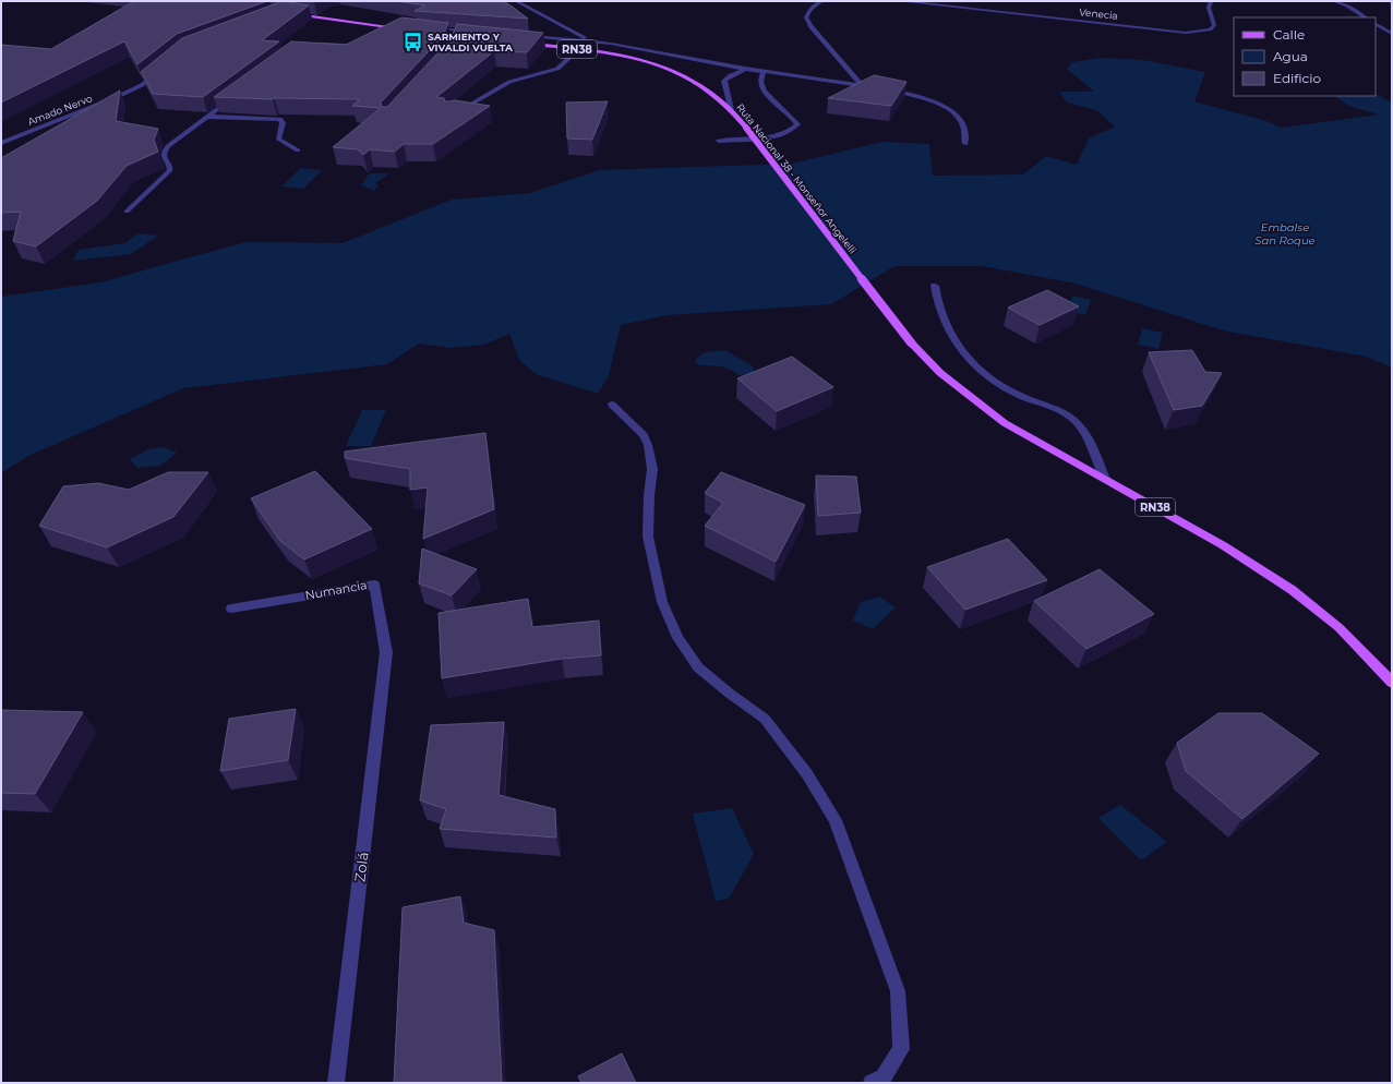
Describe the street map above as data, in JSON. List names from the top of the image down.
{
  "streets": {
    "main road": ["RN38", "Ruta Nacional 38 - Monseñor Angelelli"],
    "street": [
      "Venecia",
      "Amado Nervo",
      "Numancia",
      "Zolá"
    ]
  },
  "crossings": [
    ["RN38", "Ruta Nacional 38 - Monseñor Angelelli"],
    ["Numancia", "Zolá"]
  ],
  "water": ["Embalse San Roque"],
  "places": {
    "bus stop": ["SARMIENTO Y VIVALDI VUELTA"]
  },
  "legend": ["Calle", "Agua", "Edificio"]
}
